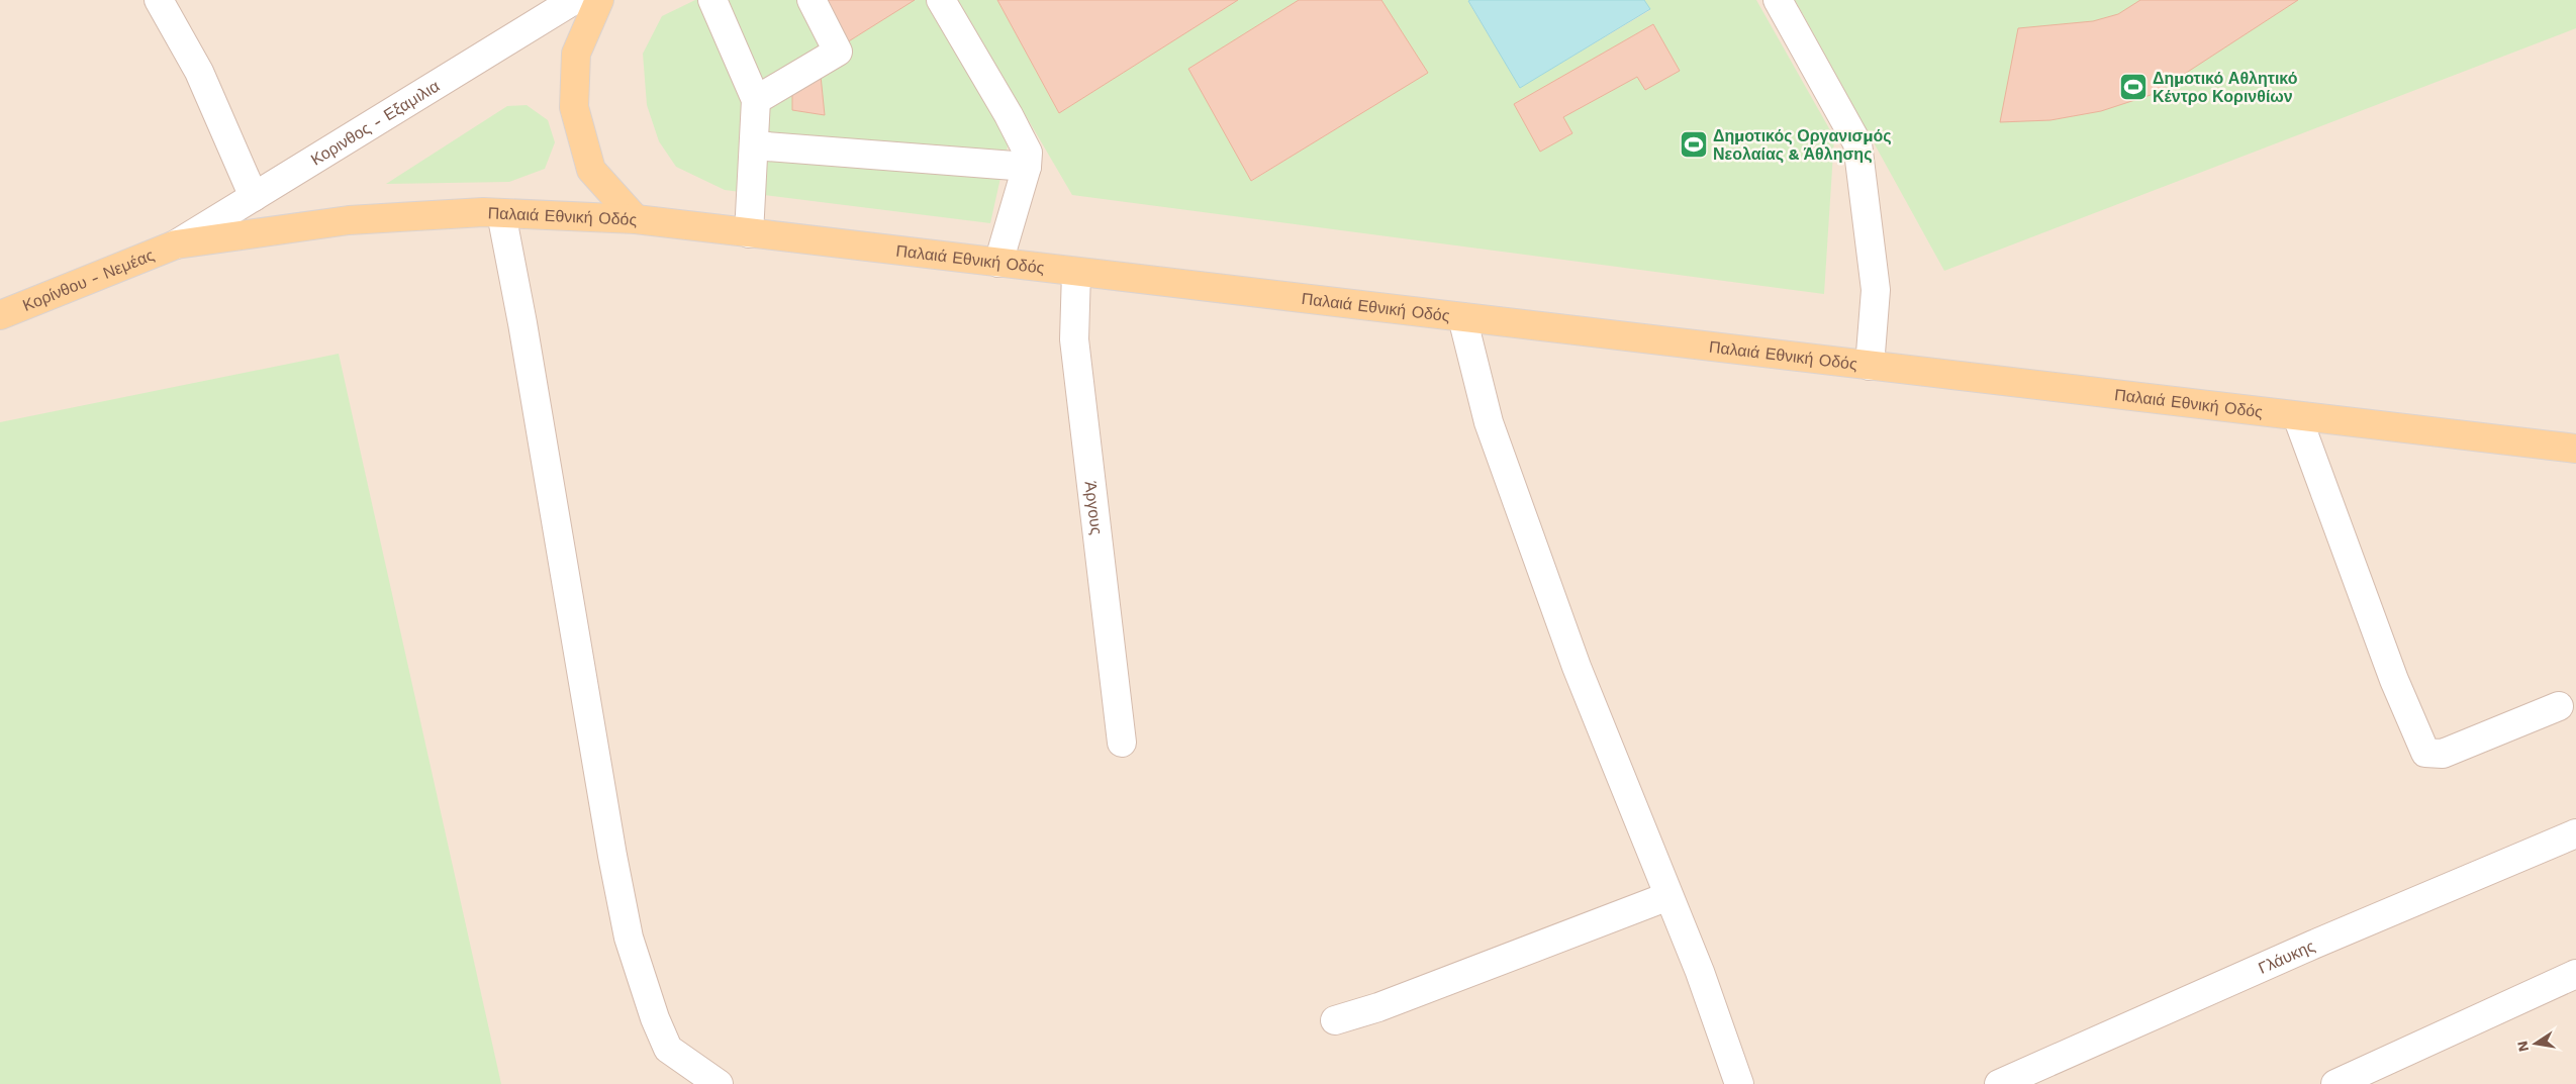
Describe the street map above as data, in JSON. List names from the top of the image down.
{
  "streets": {
    "main road": ["Παλαιά Εθνική Οδός", "Κορίνθου - Νεμέας"],
    "street": ["Κορινθος - Εξαμιλια", "Άργους", "Γλάυκης"]
  },
  "crossings": [
    ["Κορινθος - Εξαμιλια", "Παλαιά Εθνική Οδός"],
    ["Κορινθος - Εξαμιλια", "Κορίνθου - Νεμέας"],
    ["Παλαιά Εθνική Οδός", "Κορίνθου - Νεμέας"],
    ["Παλαιά Εθνική Οδός", "Άργους"]
  ],
  "places": {
    "sports": ["Δημοτικό Αθλητικό Κέντρο Κορινθίων", "Δημοτικός Οργανισμός Νεολαίας & Άθλησης"]
  },
  "north": "left"
}
